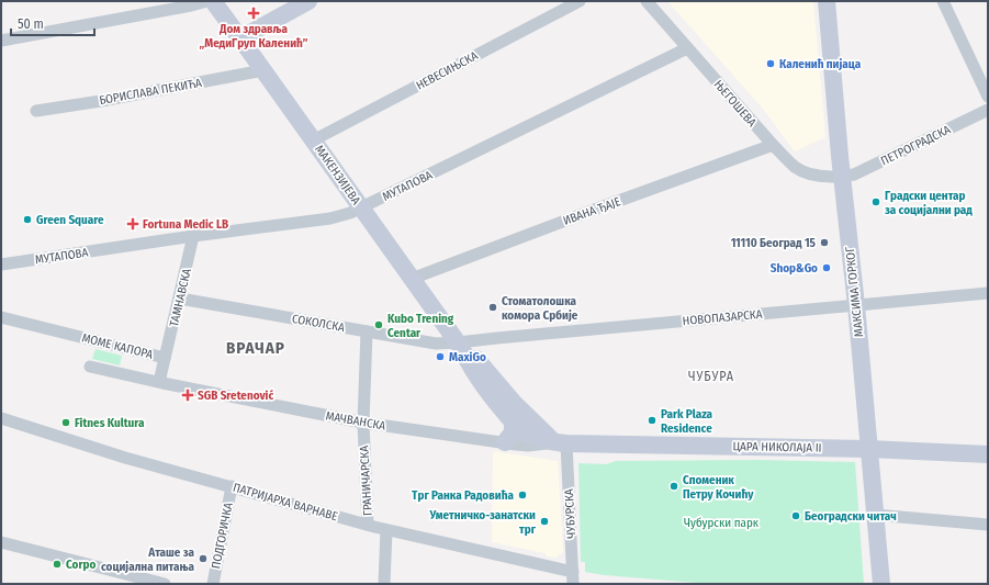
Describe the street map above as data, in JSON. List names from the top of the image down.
{
  "streets": {
    "main road": ["МАКЕНЗИЈЕВА", "МАКСИМА ГОРКОГ", "ЦАРА НИКОЛАЈА II"],
    "street": [
      "НЕВЕСИЊСКА",
      "БОРИСЛАВА ПЕКИЋА",
      "ЊЕГОШЕВА",
      "ПЕТРОГРАДСКА",
      "МУТАПОВА",
      "ИВАНА ЂАЈЕ",
      "ТАМНАВСКА",
      "НОВОПАЗАРСКА",
      "СОКОЛСКА",
      "МОМЕ КАПОРА",
      "МАЧВАНСКА",
      "ГРАНИЧАРСКА",
      "ПАТРИЈАРХА ВАРНАВЕ",
      "ЧУБУРСКА",
      "ПОДГОРИЧКА"
    ]
  },
  "crossings": [
    ["НЕВЕСИЊСКА", "МАКЕНЗИЈЕВА"],
    ["БОРИСЛАВА ПЕКИЋА", "МАКЕНЗИЈЕВА"],
    ["ЊЕГОШЕВА", "ПЕТРОГРАДСКА"],
    ["ЊЕГОШЕВА", "МУТАПОВА"],
    ["ЊЕГОШЕВА", "ИВАНА ЂАЈЕ"],
    ["ЊЕГОШЕВА", "МАКСИМА ГОРКОГ"],
    ["ПЕТРОГРАДСКА", "МАКСИМА ГОРКОГ"],
    ["МАКЕНЗИЈЕВА", "МУТАПОВА"],
    ["МАКЕНЗИЈЕВА", "ИВАНА ЂАЈЕ"],
    ["МАКЕНЗИЈЕВА", "НОВОПАЗАРСКА"],
    ["МАКЕНЗИЈЕВА", "СОКОЛСКА"],
    ["МАКЕНЗИЈЕВА", "МАЧВАНСКА"],
    ["МАКЕНЗИЈЕВА", "ЦАРА НИКОЛАЈА II"],
    ["МАКЕНЗИЈЕВА", "ЧУБУРСКА"],
    ["МУТАПОВА", "ТАМНАВСКА"],
    ["МАКСИМА ГОРКОГ", "НОВОПАЗАРСКА"],
    ["МАКСИМА ГОРКОГ", "ЦАРА НИКОЛАЈА II"],
    ["ТАМНАВСКА", "СОКОЛСКА"],
    ["ТАМНАВСКА", "МОМЕ КАПОРА"],
    ["НОВОПАЗАРСКА", "СОКОЛСКА"],
    ["СОКОЛСКА", "ГРАНИЧАРСКА"],
    ["МОМЕ КАПОРА", "МАЧВАНСКА"],
    ["МАЧВАНСКА", "ЦАРА НИКОЛАЈА II"],
    ["МАЧВАНСКА", "ГРАНИЧАРСКА"],
    ["МАЧВАНСКА", "ЧУБУРСКА"],
    ["ЦАРА НИКОЛАЈА II", "ЧУБУРСКА"],
    ["ГРАНИЧАРСКА", "ПАТРИЈАРХА ВАРНАВЕ"],
    ["ПАТРИЈАРХА ВАРНАВЕ", "ЧУБУРСКА"],
    ["ПАТРИЈАРХА ВАРНАВЕ", "ПОДГОРИЧКА"]
  ],
  "districts": ["ВРАЧАР", "ЧУБУРА"],
  "parks": ["Чубурски парк"],
  "places": {
    "health": ["Дом здравља „МедиГруп Каленић”", "Fortuna Medic LB", "SGB Sretenović"],
    "other": [
      "Каленић пијаца",
      "Градски центар за социјални рад",
      "Green Square",
      "11110 Београд 15",
      "Shop&Go",
      "Стоматолошка комора Србије",
      "Kubo Trening Centar",
      "MaxiGo",
      "Park Plaza Residence",
      "Fitnes Kultura",
      "Споменик Петру Кочићу",
      "Трг Ранка Радовића",
      "Београдски читач",
      "Уметничко-занатски трг",
      "Аташе за социјална питања",
      "Corpo"
    ]
  },
  "scale_bar": "50 m"
}
